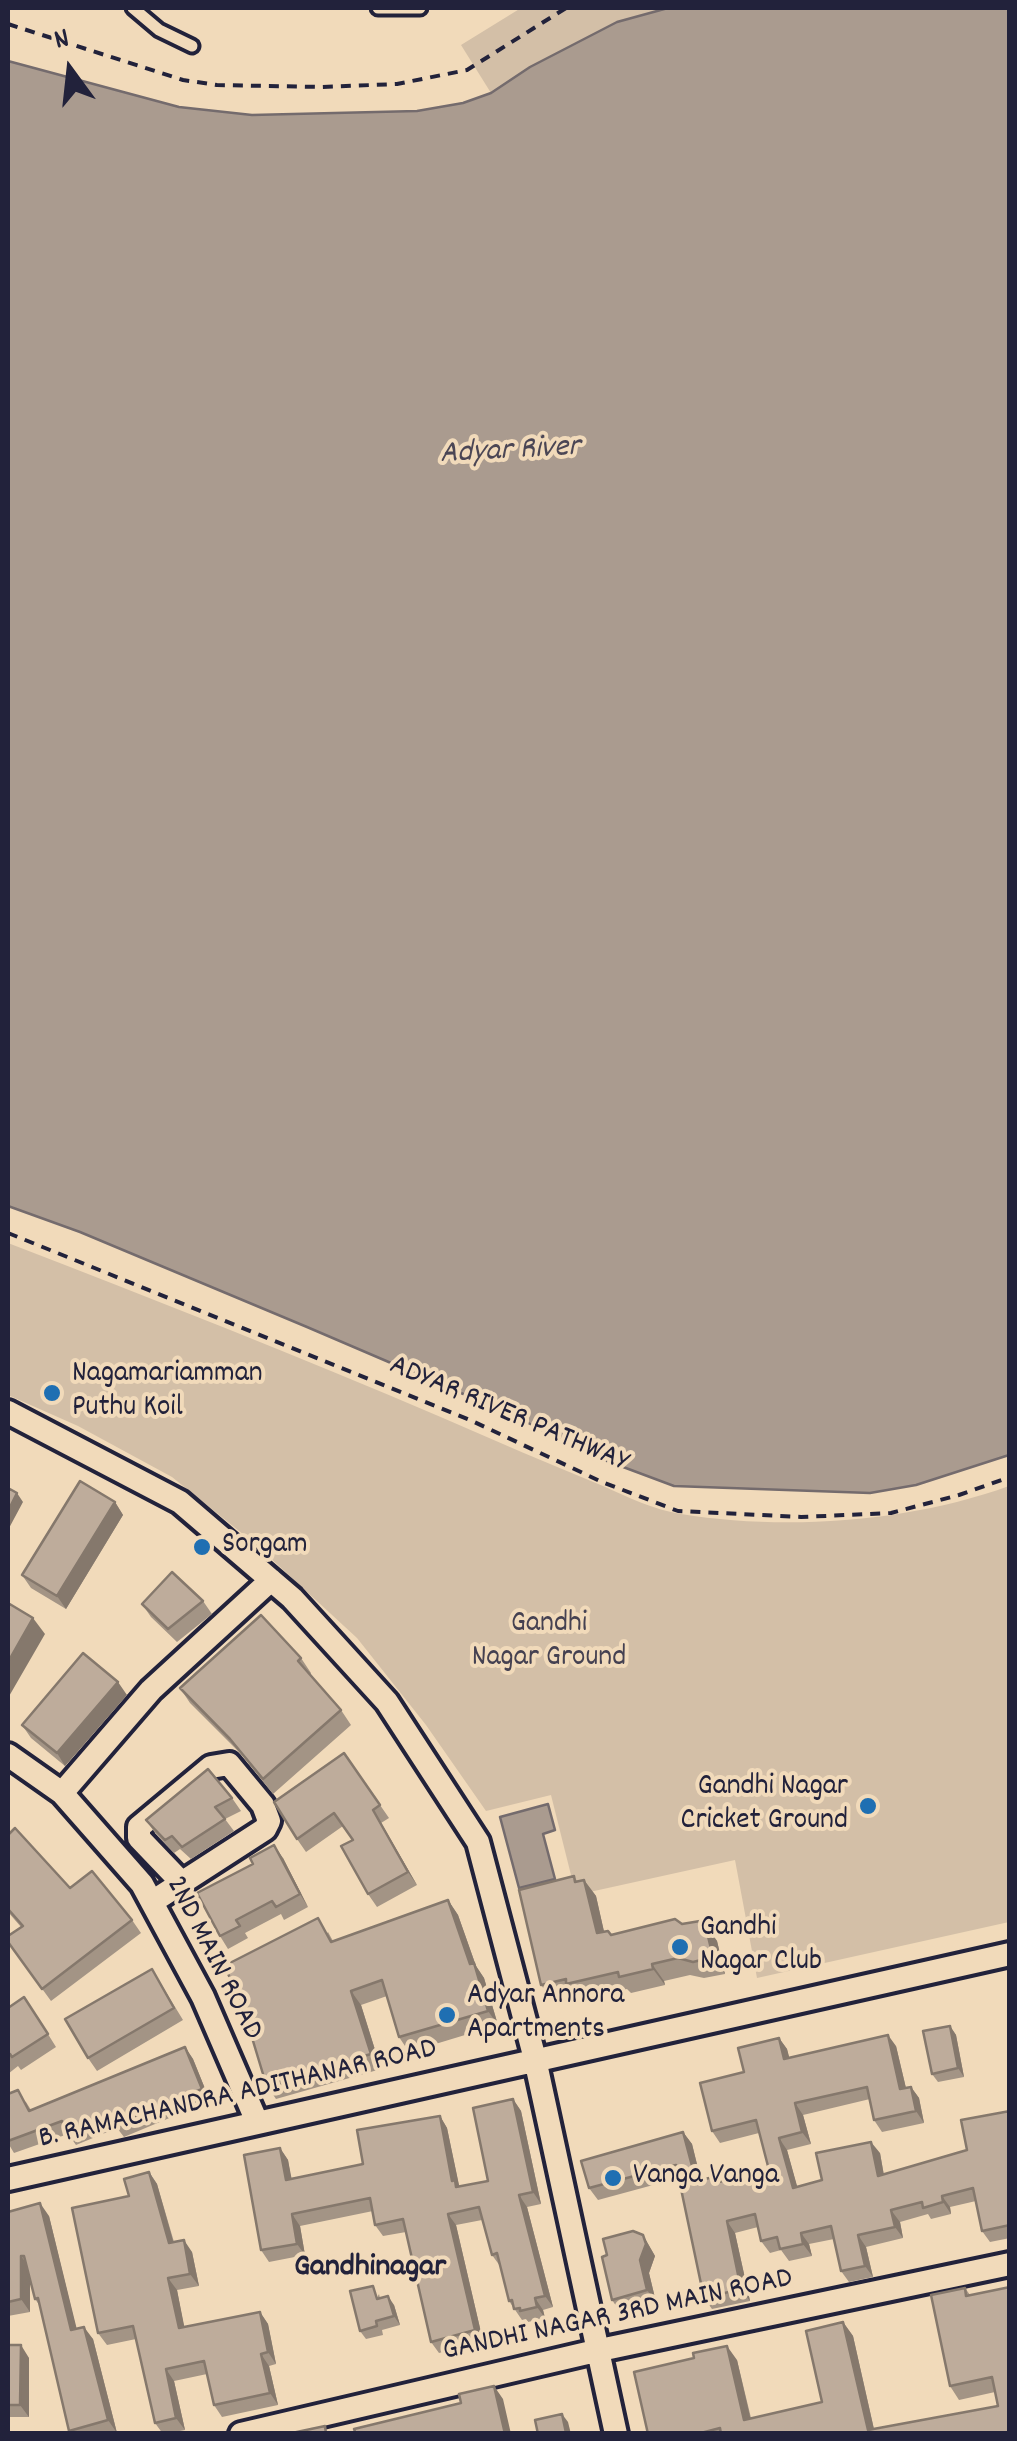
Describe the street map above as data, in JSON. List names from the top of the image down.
{
  "streets": {
    "street": ["2ND MAIN ROAD", "B. RAMACHANDRA ADITHANAR ROAD", "GANDHI NAGAR 3RD MAIN ROAD"],
    "path": ["ADYAR RIVER PATHWAY"]
  },
  "crossings": [
    ["2ND MAIN ROAD", "B. RAMACHANDRA ADITHANAR ROAD"]
  ],
  "districts": ["Gandhinagar"],
  "water": ["Adyar River"],
  "parks": ["Gandhi Nagar Ground"],
  "places": [
    "Nagamariamman Puthu Koil",
    "Sorgam",
    "Gandhi Nagar Cricket Ground",
    "Gandhi Nagar Club",
    "Adyar Annora Apartments",
    "Vanga Vanga"
  ],
  "north": "top"
}
